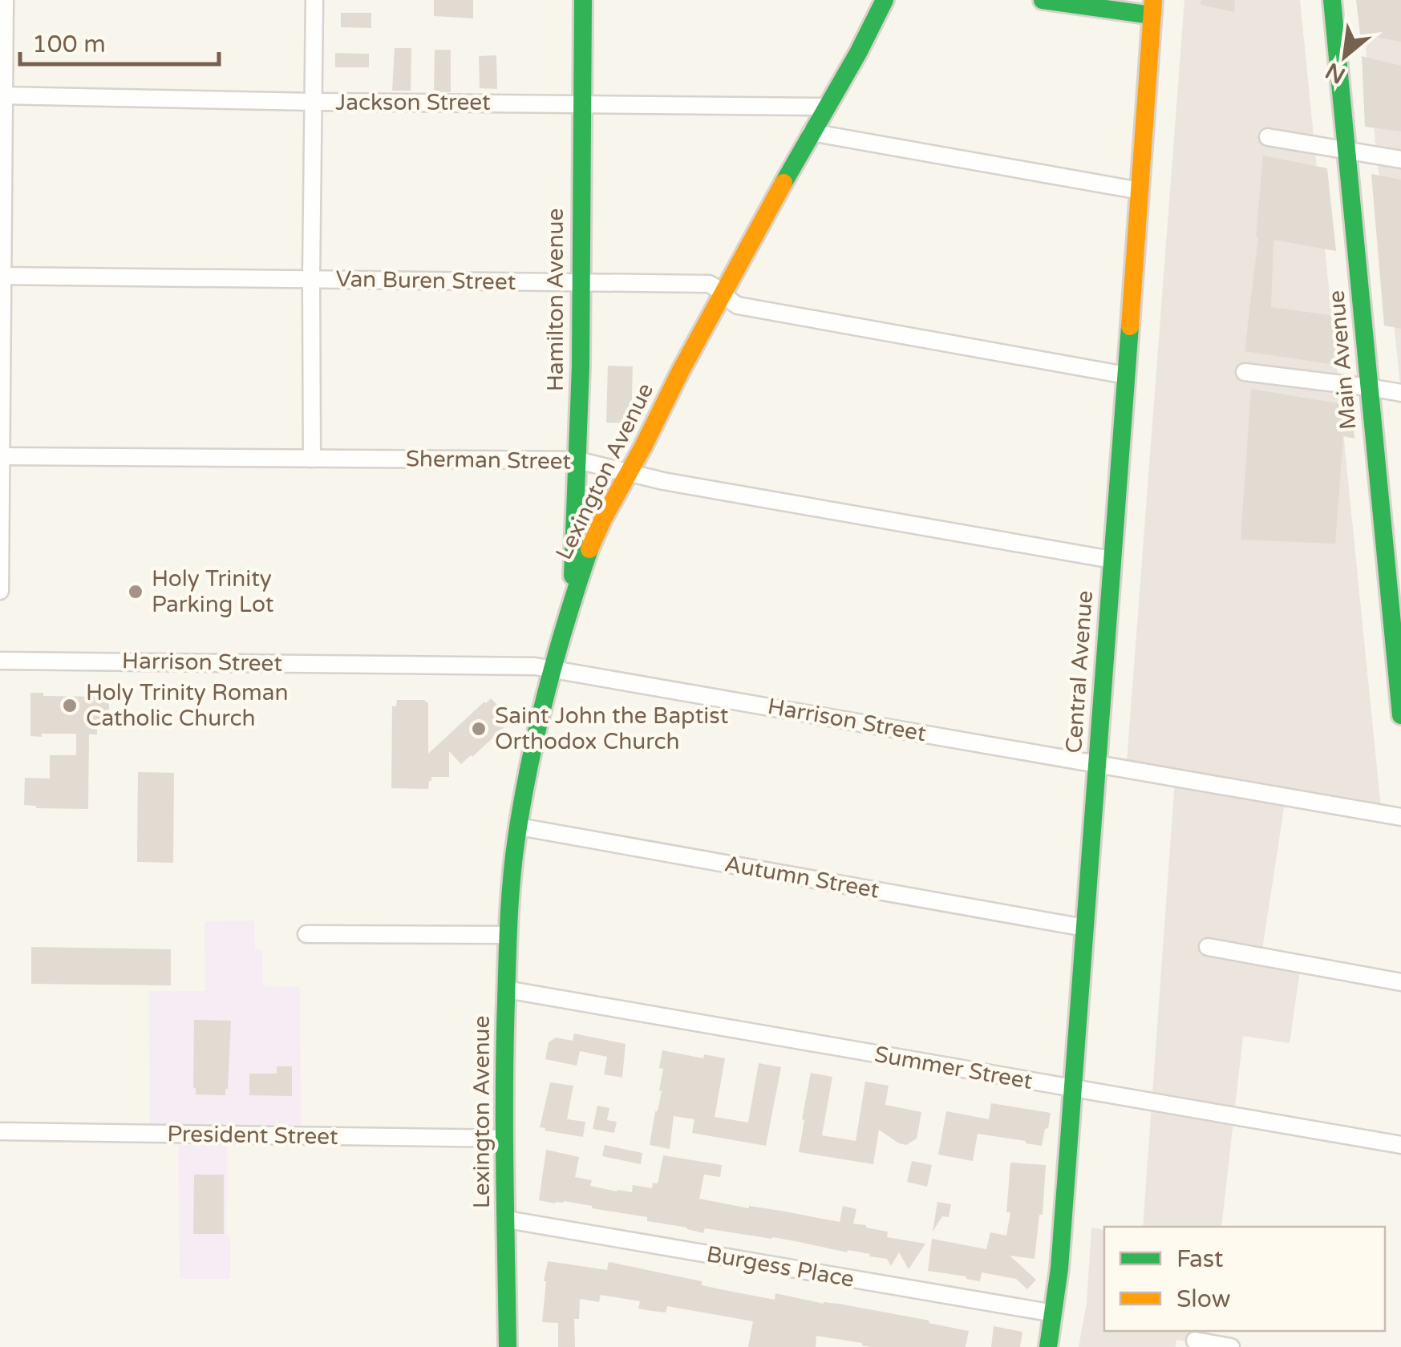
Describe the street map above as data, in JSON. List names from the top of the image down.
{
  "streets": {
    "main road": [
      "Hamilton Avenue",
      "Main Avenue",
      "Lexington Avenue",
      "Central Avenue"
    ],
    "street": [
      "Jackson Street",
      "Van Buren Street",
      "Sherman Street",
      "Harrison Street",
      "Autumn Street",
      "Summer Street",
      "President Street",
      "Burgess Place"
    ]
  },
  "crossings": [
    ["Jackson Street", "Hamilton Avenue"],
    ["Jackson Street", "Lexington Avenue"],
    ["Van Buren Street", "Hamilton Avenue"],
    ["Van Buren Street", "Lexington Avenue"],
    ["Van Buren Street", "Central Avenue"],
    ["Hamilton Avenue", "Sherman Street"],
    ["Hamilton Avenue", "Lexington Avenue"],
    ["Sherman Street", "Lexington Avenue"],
    ["Sherman Street", "Central Avenue"],
    ["Lexington Avenue", "Harrison Street"],
    ["Lexington Avenue", "Autumn Street"],
    ["Lexington Avenue", "Summer Street"],
    ["Lexington Avenue", "President Street"],
    ["Lexington Avenue", "Burgess Place"],
    ["Harrison Street", "Central Avenue"],
    ["Central Avenue", "Autumn Street"],
    ["Central Avenue", "Summer Street"],
    ["Central Avenue", "Burgess Place"]
  ],
  "places": ["Holy Trinity Parking Lot", "Holy Trinity Roman Catholic Church", "Saint John the Baptist Orthodox Church"],
  "legend": ["Fast", "Slow"],
  "scale_bar": "100 m",
  "north": "bottom left"
}
